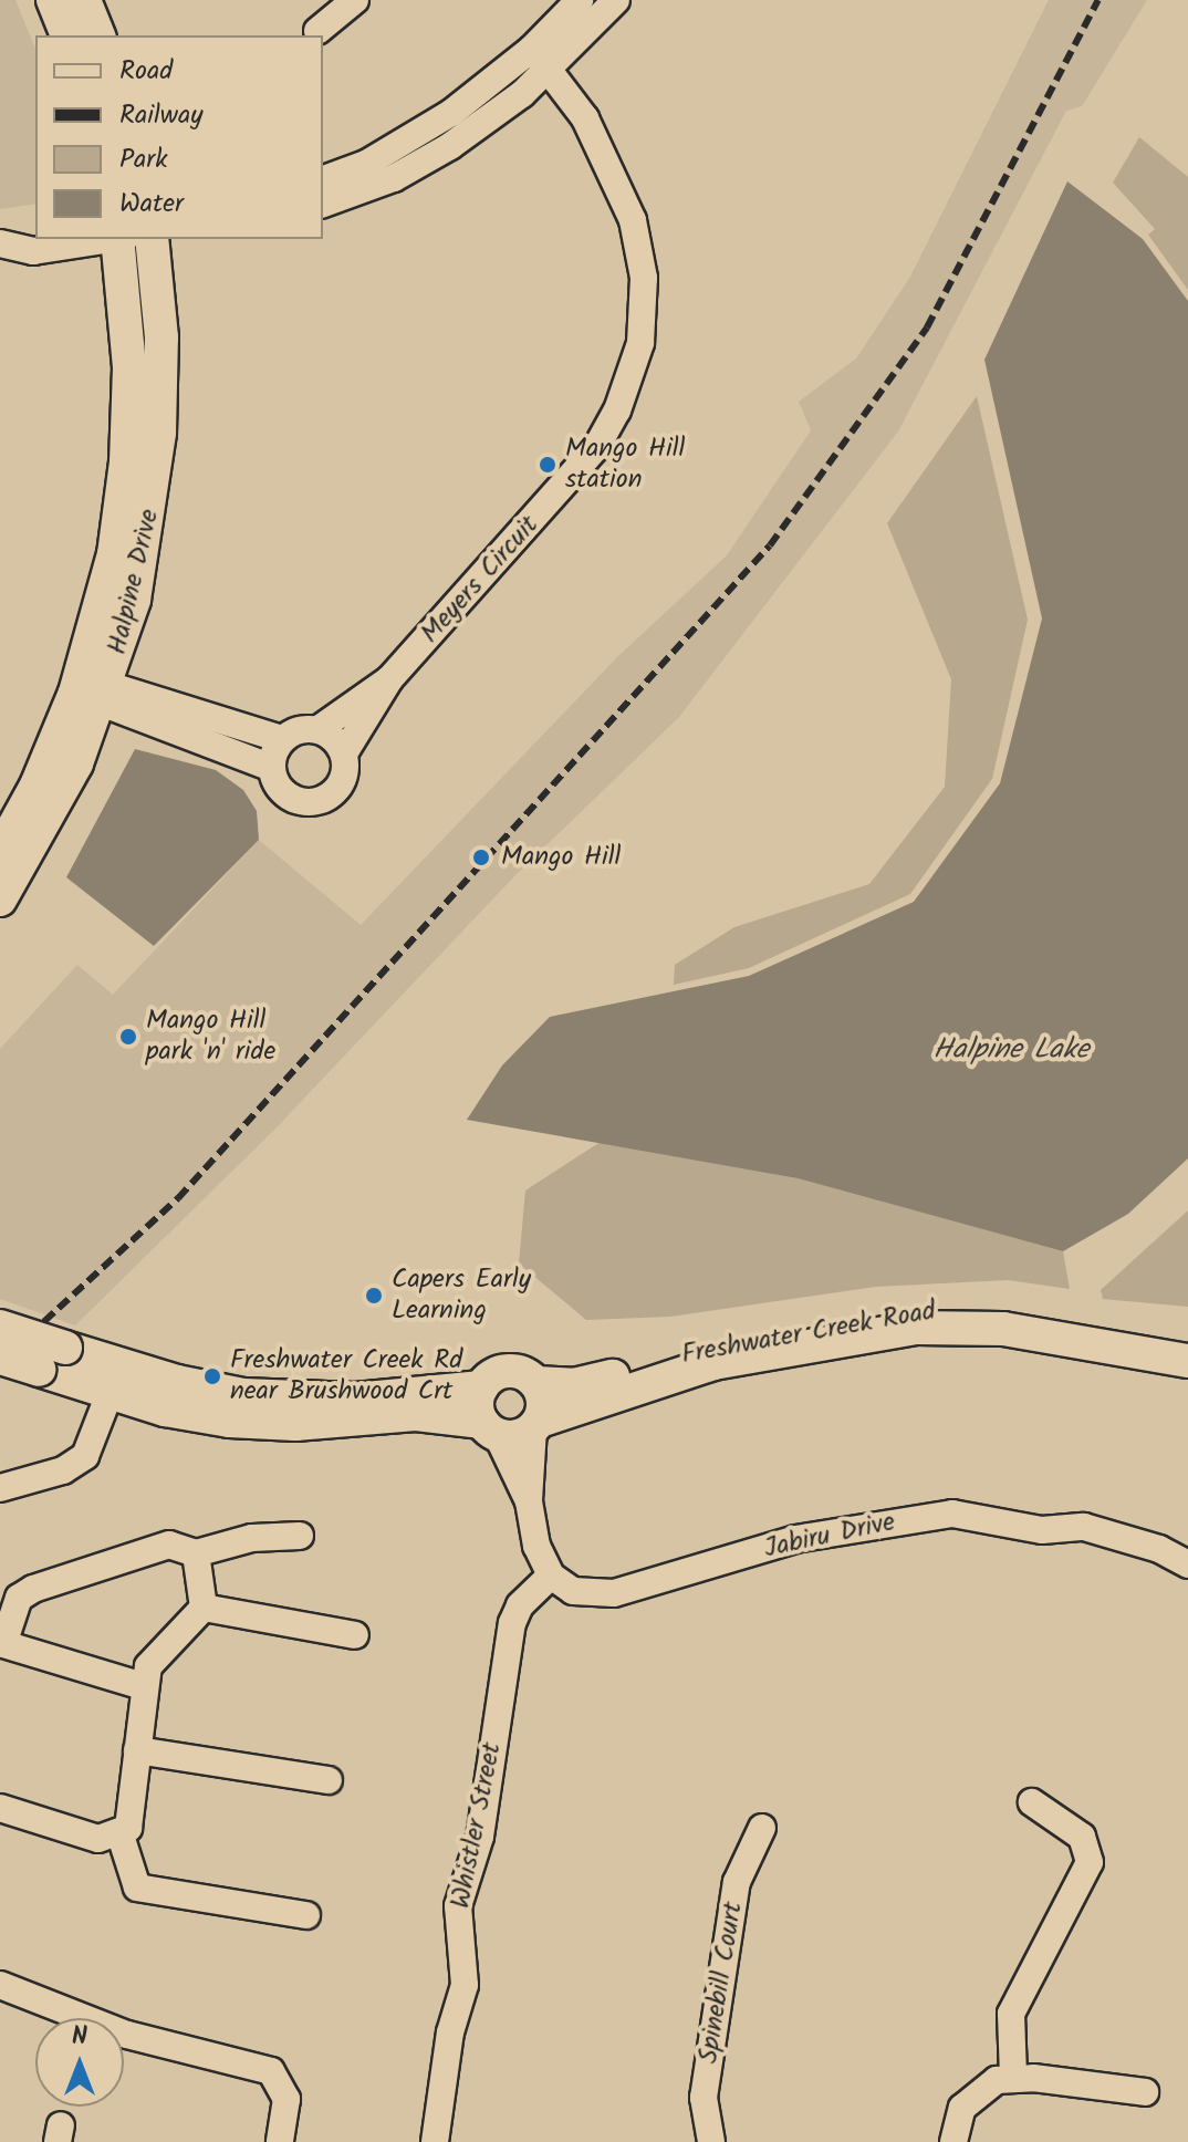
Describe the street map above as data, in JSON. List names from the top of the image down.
{
  "streets": {
    "main road": ["Halpine Drive", "Freshwater Creek Road"],
    "street": [
      "Meyers Circuit",
      "Jabiru Drive",
      "Whistler Street",
      "Spinebill Court"
    ]
  },
  "crossings": [
    ["Jabiru Drive", "Whistler Street"]
  ],
  "water": ["Halpine Lake"],
  "places": [
    "Mango Hill station",
    "Mango Hill",
    "Mango Hill park 'n' ride",
    "Capers Early Learning",
    "Freshwater Creek Rd near Brushwood Crt"
  ],
  "legend": [
    "Road",
    "Railway",
    "Park",
    "Water"
  ],
  "north": "top"
}
